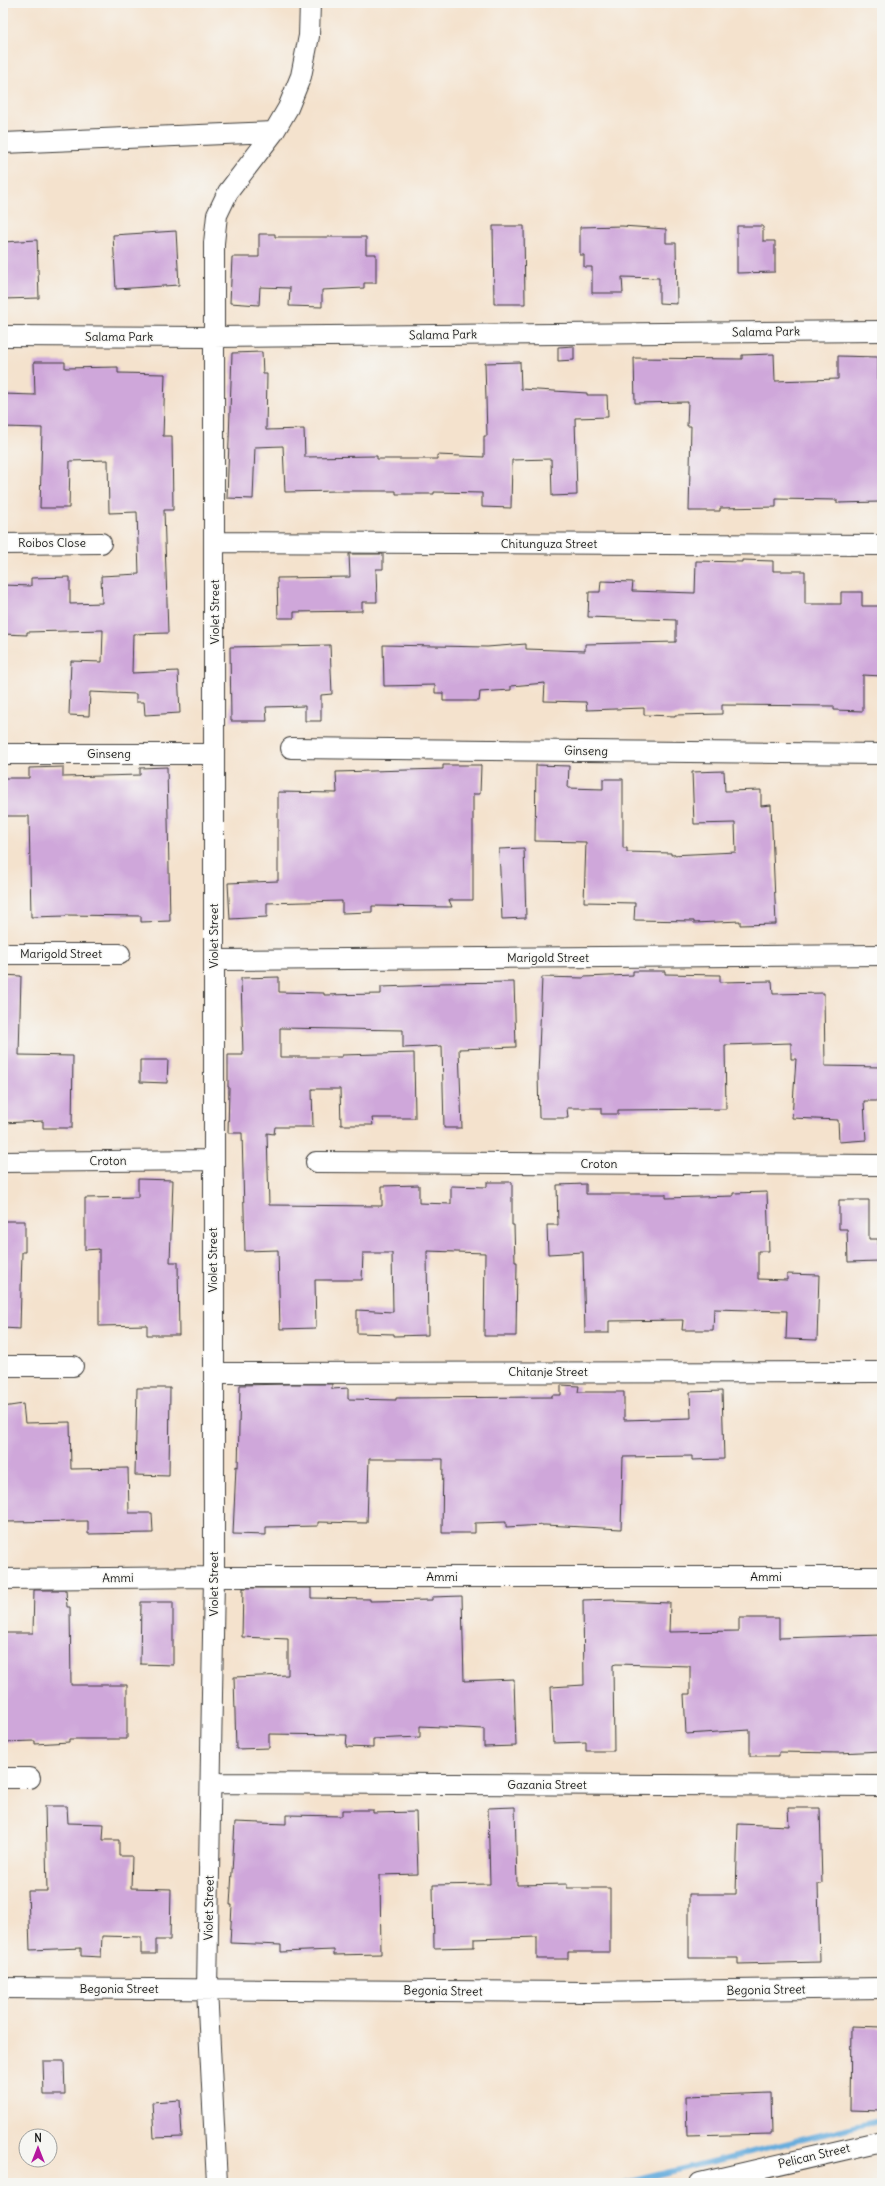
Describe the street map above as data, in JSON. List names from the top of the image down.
{
  "streets": {
    "street": [
      "Salama Park",
      "Roibos Close",
      "Chitunguza Street",
      "Violet Street",
      "Ginseng",
      "Marigold Street",
      "Croton",
      "Chitanje Street",
      "Ammi",
      "Gazania Street",
      "Begonia Street",
      "Pelican Street"
    ]
  },
  "crossings": [
    ["Salama Park", "Violet Street"],
    ["Chitunguza Street", "Violet Street"],
    ["Violet Street", "Ginseng"],
    ["Violet Street", "Marigold Street"],
    ["Violet Street", "Croton"],
    ["Violet Street", "Chitanje Street"],
    ["Violet Street", "Ammi"],
    ["Violet Street", "Gazania Street"],
    ["Violet Street", "Begonia Street"]
  ],
  "north": "top"
}
